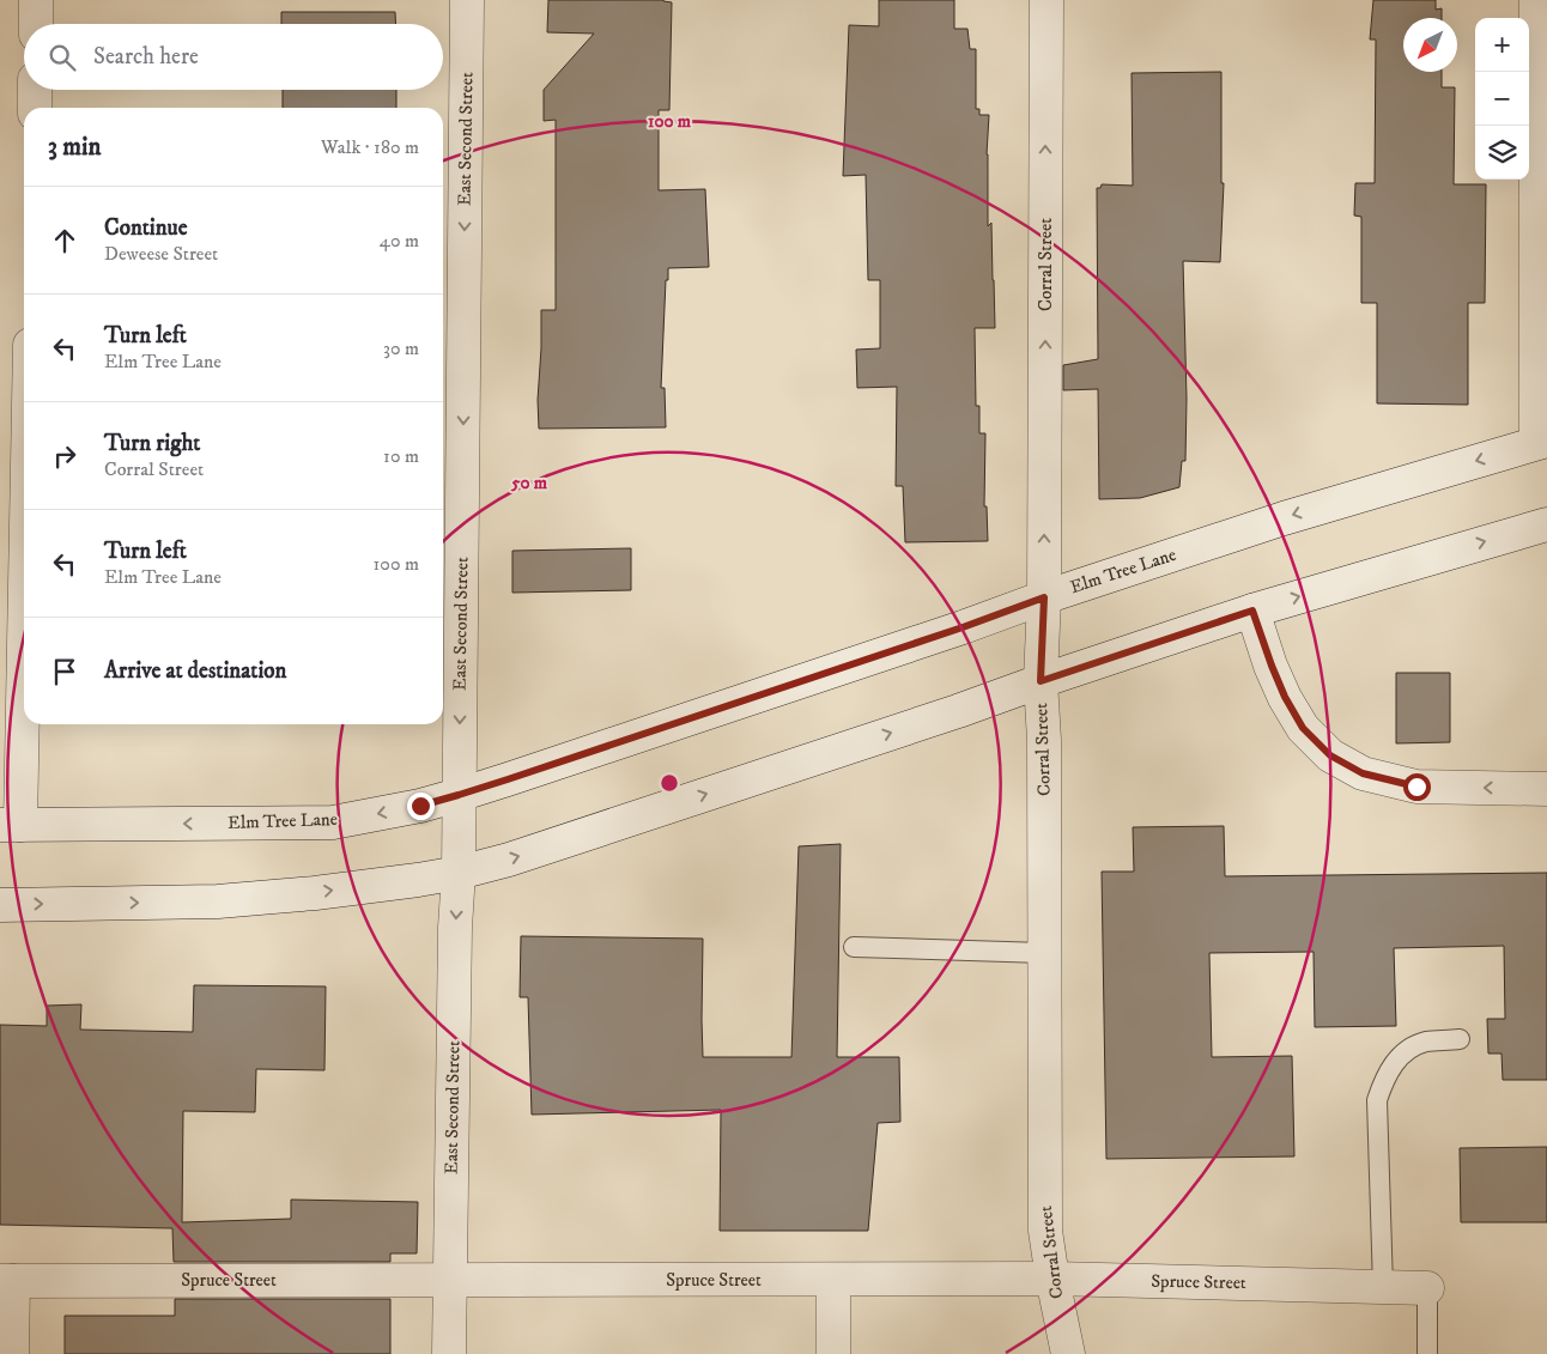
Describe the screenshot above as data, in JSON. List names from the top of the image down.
{
  "streets": {
    "street": [
      "East Second Street",
      "Corral Street",
      "Elm Tree Lane",
      "Spruce Street"
    ]
  },
  "crossings": [
    ["East Second Street", "Elm Tree Lane"],
    ["East Second Street", "Spruce Street"],
    ["Corral Street", "Elm Tree Lane"],
    ["Corral Street", "Spruce Street"]
  ],
  "one_way": ["East Second Street", "Corral Street"],
  "north": "bottom left",
  "page": {
    "map_buttons": ["+", "−"],
    "search": "Search here",
    "heading": ["3 min", "Walk · 180 m"],
    "list": [
      ["Continue", "Deweese Street", "40 m"],
      ["Turn left", "Elm Tree Lane", "30 m"],
      ["Turn right", "Corral Street", "10 m"],
      ["Turn left", "Elm Tree Lane", "100 m"],
      "Arrive at destination"
    ]
  },
  "rings": ["100 m", "50 m"]
}
